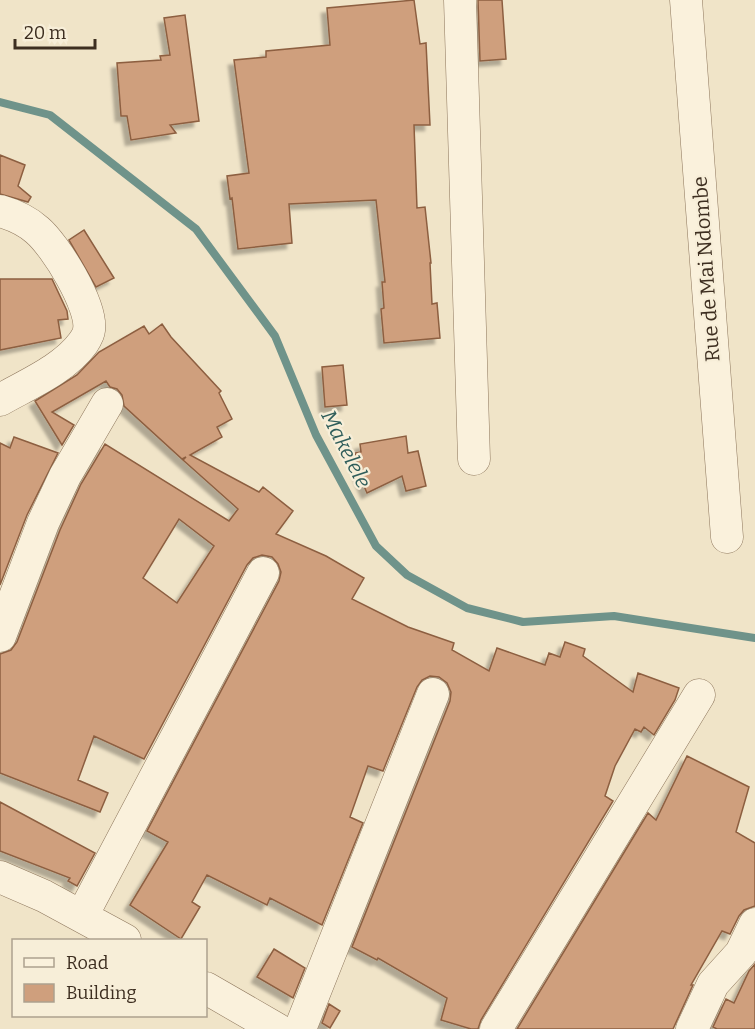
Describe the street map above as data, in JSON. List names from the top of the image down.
{
  "streets": {
    "street": ["Rue de Mai Ndombe"]
  },
  "water": ["Makelele"],
  "legend": ["Road", "Building"],
  "scale_bar": "20 m"
}
